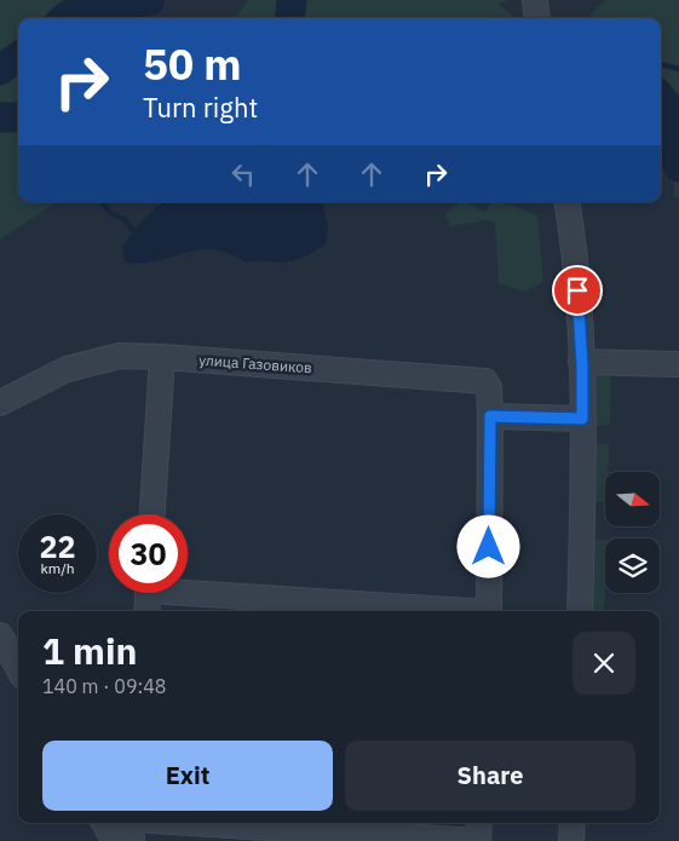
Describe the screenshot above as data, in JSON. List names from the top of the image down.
{
  "streets": {
    "street": ["улица Газовиков"]
  },
  "north": "right",
  "page": {
    "turn": ["50 m", "Turn right"],
    "speed": "22 km/h",
    "limit": "30",
    "heading": ["1 min", "140 m · 09:48"],
    "buttons": ["Exit", "Share"]
  }
}
